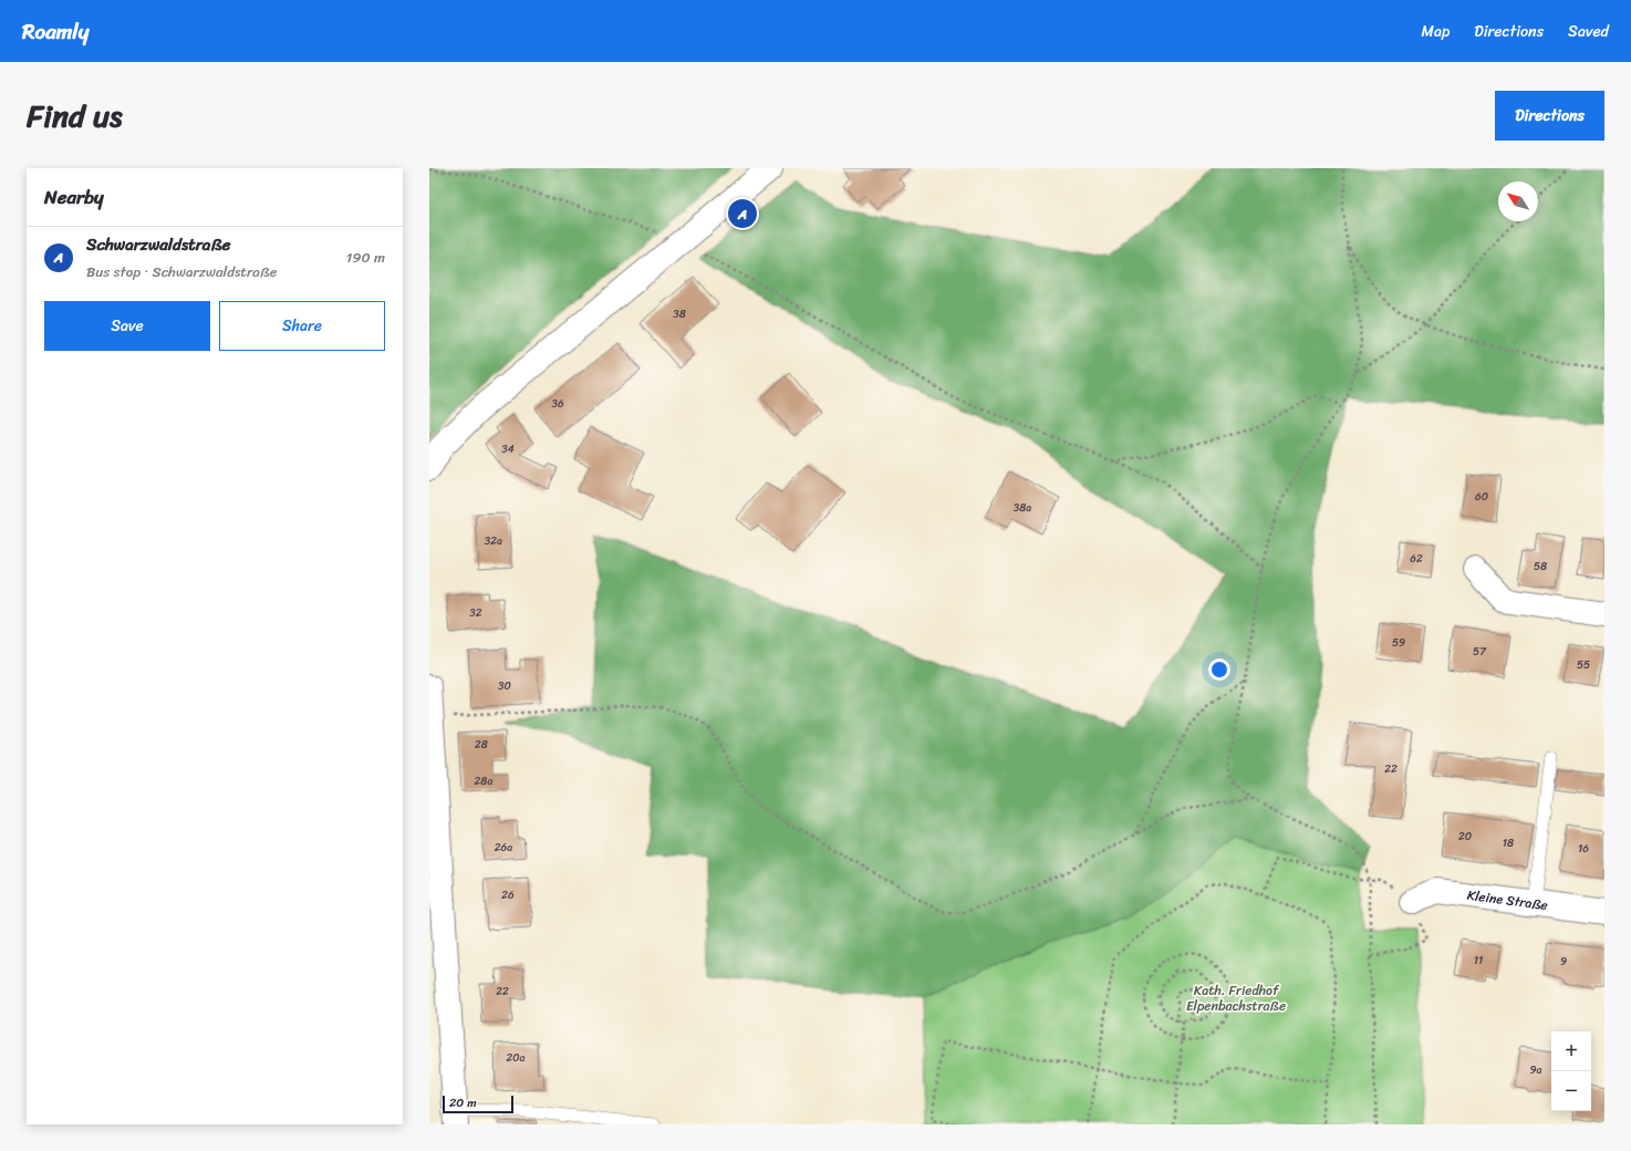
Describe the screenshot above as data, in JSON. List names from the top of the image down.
{
  "streets": {
    "street": ["Kleine Straße"]
  },
  "parks": ["Kath. Friedhof Elpenbachstraße"],
  "house_numbers": [
    "38",
    "36",
    "34",
    "60",
    "38a",
    "32a",
    "62",
    "58",
    "32",
    "59",
    "57",
    "55",
    "30",
    "28",
    "22",
    "28a",
    "20",
    "18",
    "26a",
    "16",
    "26",
    "11",
    "9",
    "22",
    "20a",
    "9a"
  ],
  "scale_bar": "20 m",
  "north": "top left",
  "page": {
    "header": "Roamly",
    "nav": ["Map", "Directions", "Saved"],
    "title": "Find us",
    "buttons": [
      "Directions",
      ["Save", "Share"]
    ],
    "heading": "Nearby",
    "pins": "A",
    "list": [
      {
        "mark": "A",
        "name": "Schwarzwaldstraße",
        "note": "Bus stop · Schwarzwaldstraße",
        "value": "190 m"
      }
    ],
    "map_buttons": ["+", "−"],
    "scale": "20 m"
  }
}
